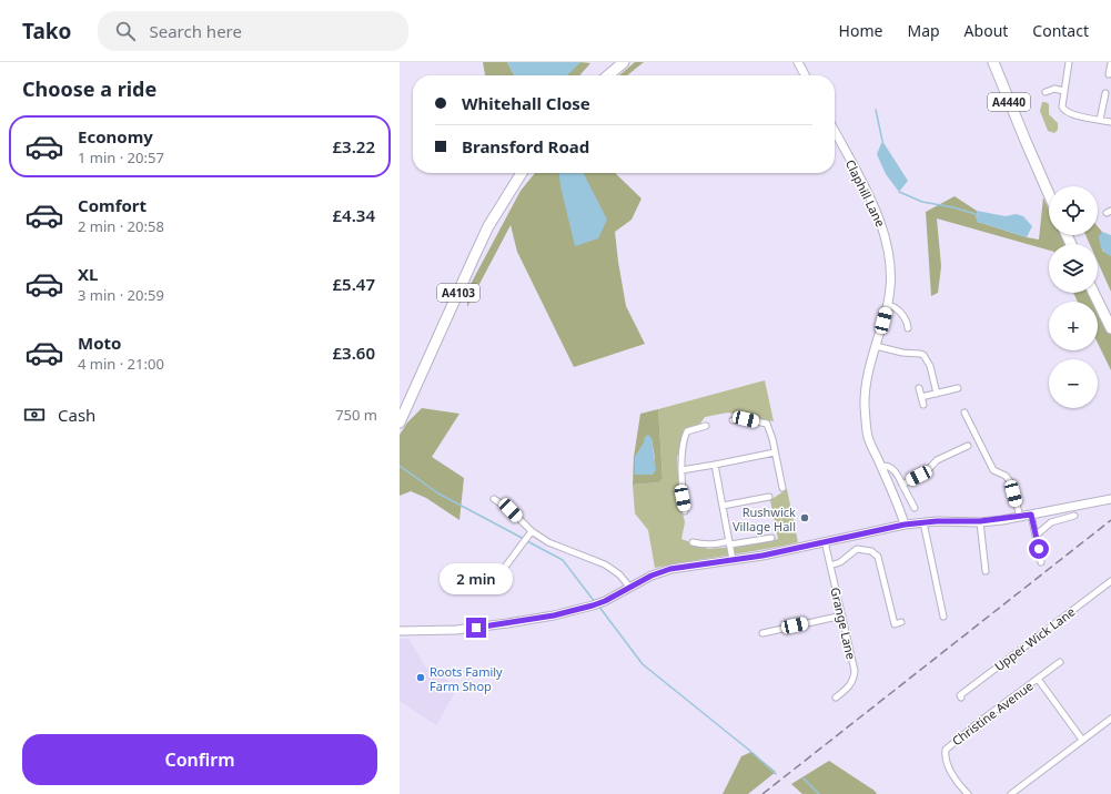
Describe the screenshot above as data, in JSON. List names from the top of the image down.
{
  "streets": {
    "highway": ["A4440", "A4103"],
    "street": [
      "Claphill Lane",
      "Grange Lane",
      "Upper Wick Lane",
      "Christine Avenue"
    ]
  },
  "places": ["Rushwick Village Hall", "Roots Family Farm Shop"],
  "page": {
    "header": "Tako",
    "search": "Search here",
    "nav": [
      "Home",
      "Map",
      "About",
      "Contact"
    ],
    "heading": "Choose a ride",
    "banner": ["Whitehall Close", "Bransford Road"],
    "list": [
      {
        "name": "Economy",
        "note": "1 min · 20:57",
        "value": "£3.22"
      },
      {
        "name": "Comfort",
        "note": "2 min · 20:58",
        "value": "£4.34"
      },
      {
        "name": "XL",
        "note": "3 min · 20:59",
        "value": "£5.47"
      },
      {
        "name": "Moto",
        "note": "4 min · 21:00",
        "value": "£3.60"
      }
    ],
    "map_buttons": ["+", "−"],
    "pay": ["Cash", "750 m"],
    "bubble": "2 min",
    "buttons": "Confirm"
  }
}
